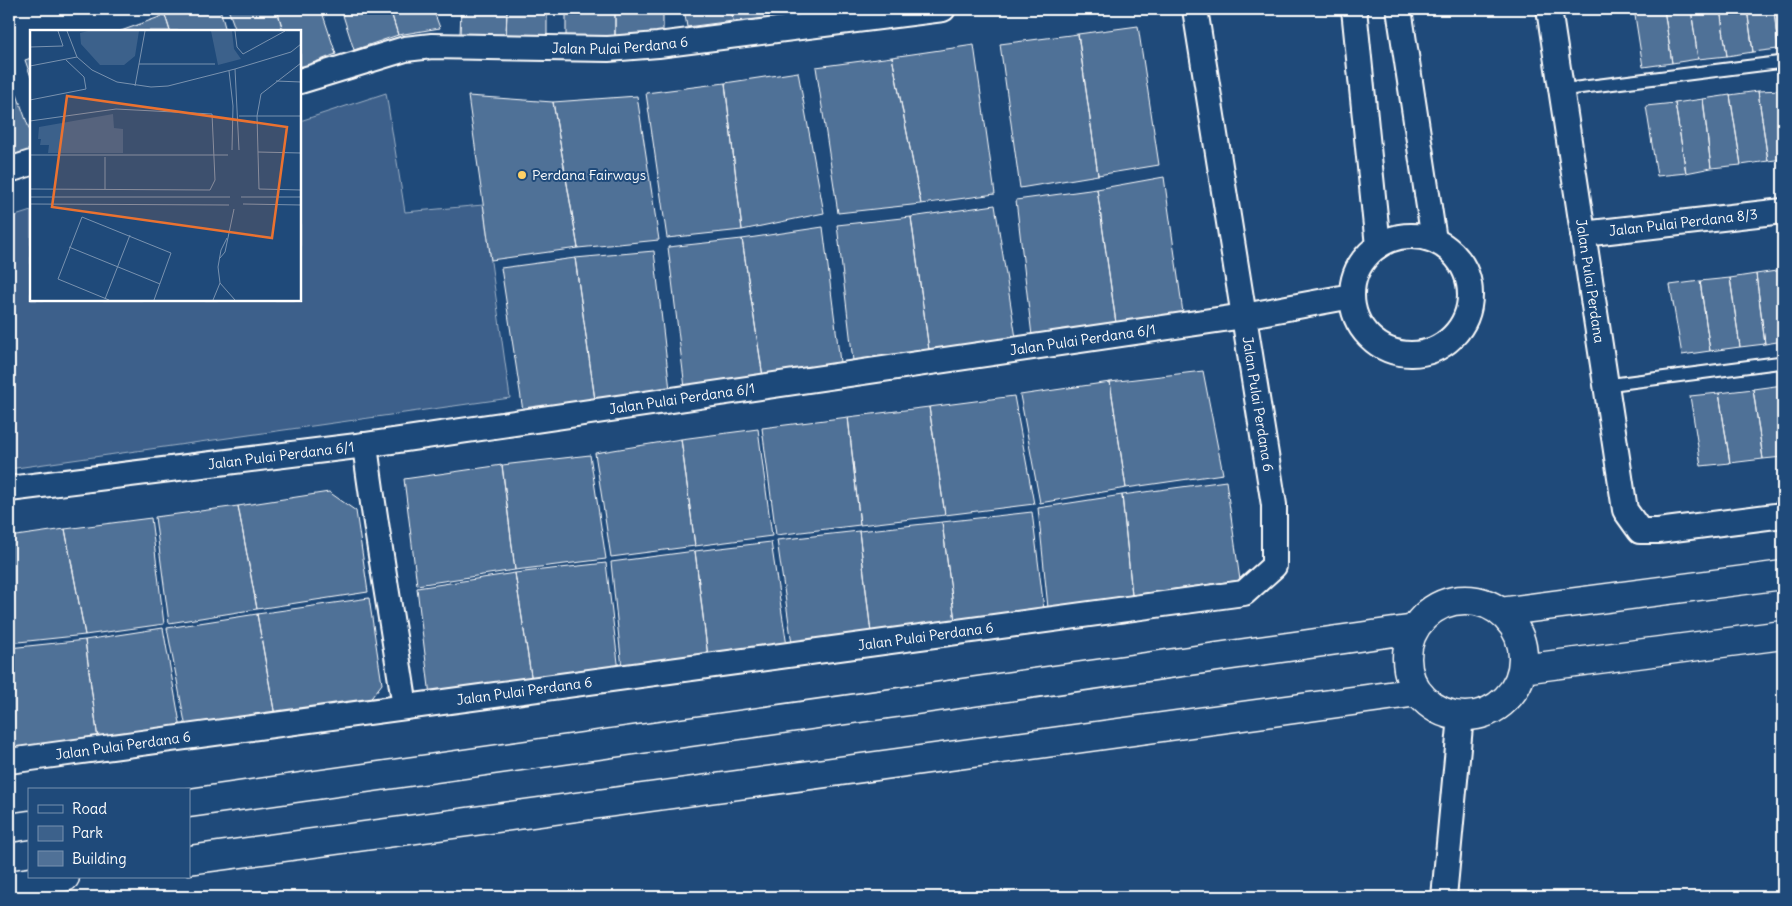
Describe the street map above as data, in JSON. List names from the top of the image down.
{
  "streets": {
    "street": [
      "Jalan Pulai Perdana 6",
      "Jalan Pulai Perdana 8/3",
      "Jalan Pulai Perdana",
      "Jalan Pulai Perdana 6/1"
    ]
  },
  "crossings": [
    ["Jalan Pulai Perdana 6", "Jalan Pulai Perdana 6/1"],
    ["Jalan Pulai Perdana 8/3", "Jalan Pulai Perdana"]
  ],
  "places": ["Perdana Fairways"],
  "legend": ["Road", "Park", "Building"]
}
